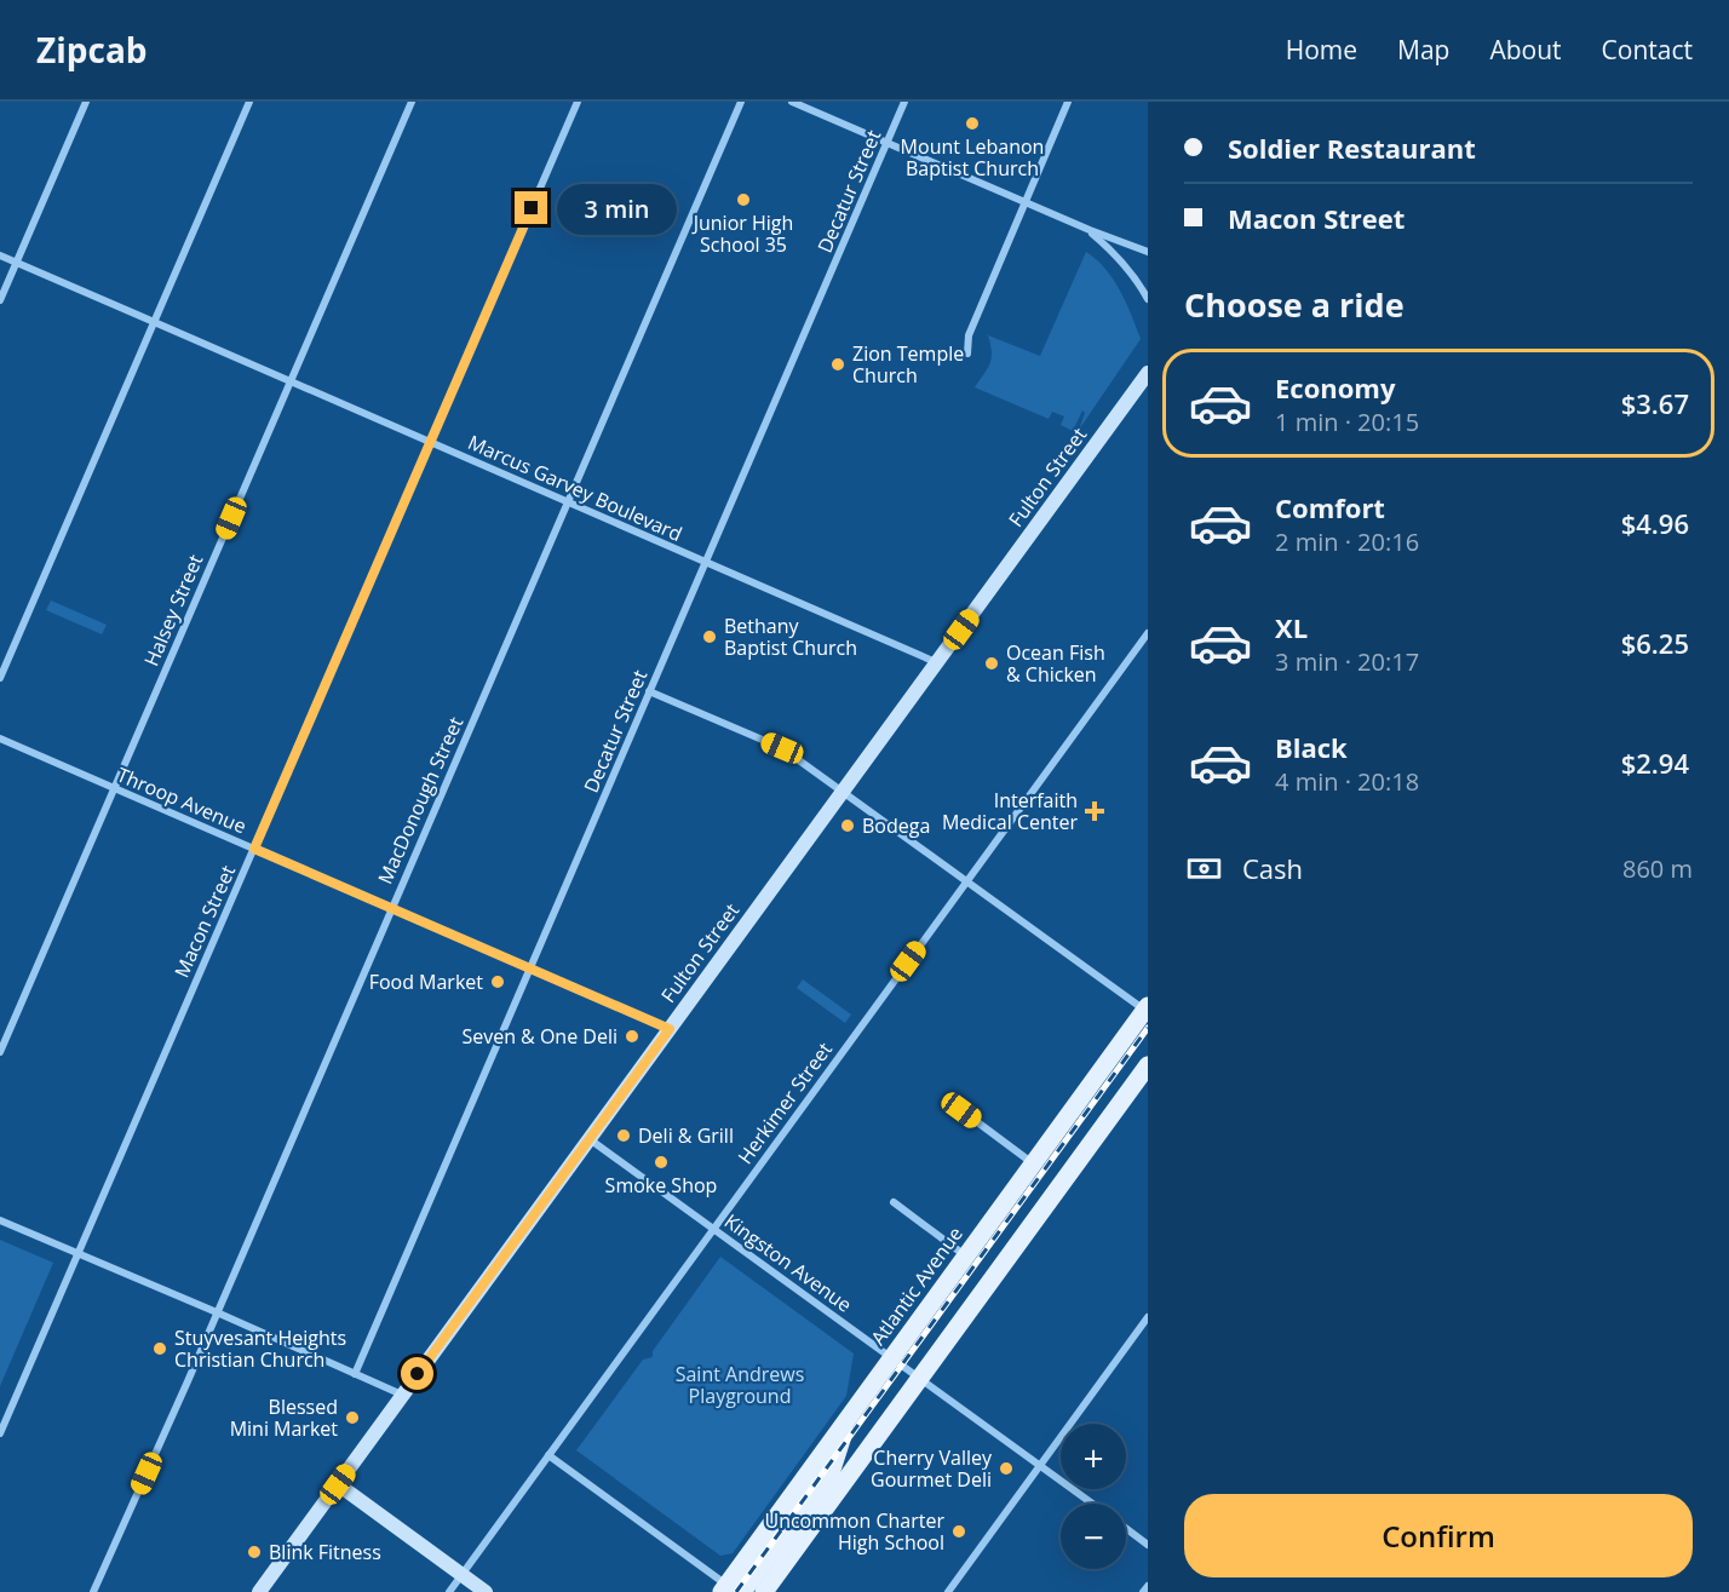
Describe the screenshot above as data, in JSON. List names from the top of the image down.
{
  "streets": {
    "main road": ["Fulton Street", "Atlantic Avenue"],
    "street": [
      "Decatur Street",
      "Marcus Garvey Boulevard",
      "Halsey Street",
      "Throop Avenue",
      "MacDonough Street",
      "Macon Street",
      "Herkimer Street",
      "Kingston Avenue"
    ]
  },
  "crossings": [
    ["Decatur Street", "Marcus Garvey Boulevard"],
    ["Decatur Street", "Throop Avenue"],
    ["Fulton Street", "Marcus Garvey Boulevard"],
    ["Fulton Street", "Throop Avenue"],
    ["Fulton Street", "Kingston Avenue"],
    ["Marcus Garvey Boulevard", "Halsey Street"],
    ["Marcus Garvey Boulevard", "MacDonough Street"],
    ["Marcus Garvey Boulevard", "Macon Street"],
    ["Halsey Street", "Throop Avenue"],
    ["Throop Avenue", "MacDonough Street"],
    ["Throop Avenue", "Macon Street"],
    ["Herkimer Street", "Kingston Avenue"],
    ["Kingston Avenue", "Atlantic Avenue"]
  ],
  "parks": ["Saint Andrews Playground"],
  "places": {
    "other": [
      "Mount Lebanon Baptist Church",
      "Junior High School 35",
      "Zion Temple Church",
      "Bethany Baptist Church",
      "Ocean Fish & Chicken",
      "Bodega",
      "Food Market",
      "Seven & One Deli",
      "Deli & Grill",
      "Smoke Shop",
      "Stuyvesant Heights Christian Church",
      "Blessed Mini Market",
      "Cherry Valley Gourmet Deli",
      "Uncommon Charter High School",
      "Blink Fitness"
    ],
    "health": ["Interfaith Medical Center"]
  },
  "page": {
    "header": "Zipcab",
    "nav": [
      "Home",
      "Map",
      "About",
      "Contact"
    ],
    "banner": ["Soldier Restaurant", "Macon Street"],
    "bubble": "3 min",
    "heading": "Choose a ride",
    "list": [
      {
        "name": "Economy",
        "note": "1 min · 20:15",
        "value": "$3.67"
      },
      {
        "name": "Comfort",
        "note": "2 min · 20:16",
        "value": "$4.96"
      },
      {
        "name": "XL",
        "note": "3 min · 20:17",
        "value": "$6.25"
      },
      {
        "name": "Black",
        "note": "4 min · 20:18",
        "value": "$2.94"
      }
    ],
    "pay": ["Cash", "860 m"],
    "map_buttons": ["+", "−"],
    "buttons": "Confirm"
  }
}
